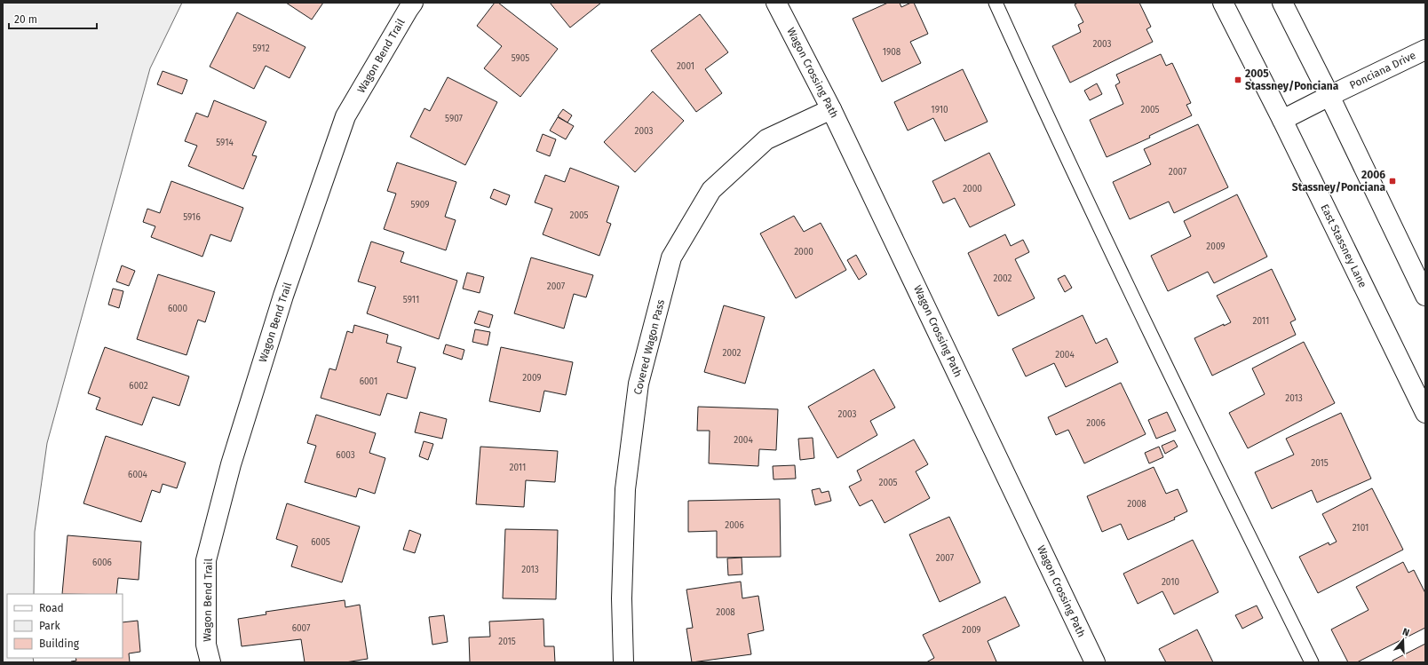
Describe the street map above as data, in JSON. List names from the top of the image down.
{
  "streets": {
    "street": [
      "Wagon Bend Trail",
      "Ponciana Drive",
      "Wagon Crossing Path",
      "East Stassney Lane",
      "Covered Wagon Pass"
    ]
  },
  "crossings": [
    ["Ponciana Drive", "East Stassney Lane"],
    ["Wagon Crossing Path", "Covered Wagon Pass"]
  ],
  "places": {
    "transit": ["2005 Stassney/Ponciana", "2006 Stassney/Ponciana"]
  },
  "house_numbers": [
    "2003",
    "5912",
    "1908",
    "5905",
    "2001",
    "1910",
    "2005",
    "5907",
    "2003",
    "5914",
    "2007",
    "2000",
    "5909",
    "2005",
    "5916",
    "2009",
    "2000",
    "2002",
    "2007",
    "5911",
    "6000",
    "2011",
    "2002",
    "2004",
    "2009",
    "6001",
    "6002",
    "2013",
    "2003",
    "2006",
    "2004",
    "6003",
    "2015",
    "2011",
    "6004",
    "2005",
    "2008",
    "2006",
    "2101",
    "6005",
    "2007",
    "6006",
    "2013",
    "2010",
    "2008",
    "6007",
    "2009",
    "2015"
  ],
  "legend": ["Road", "Park", "Building"],
  "scale_bar": "20 m",
  "north": "top"
}
